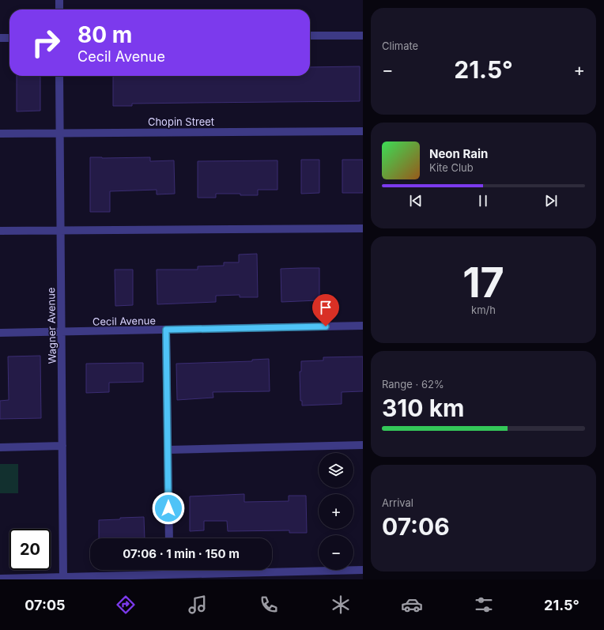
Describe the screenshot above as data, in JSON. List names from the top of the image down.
{
  "streets": {
    "street": ["Chopin Street", "Cecil Avenue", "Wagner Avenue"]
  },
  "crossings": [
    ["Chopin Street", "Wagner Avenue"],
    ["Cecil Avenue", "Wagner Avenue"]
  ],
  "page": {
    "tile": [
      "Climate",
      ["17", "km/h"],
      ["Range · 62%", "310 km"],
      ["Arrival", "07:06"]
    ],
    "turn": ["80 m", "Cecil Avenue"],
    "heat": ["−", "21.5°", "+"],
    "song": ["Neon Rain", "Kite Club"],
    "map_buttons": ["+", "−"],
    "limit": "20",
    "trip": "07:06 · 1 min · 150 m",
    "tabs": ["07:05", "21.5°"]
  }
}
